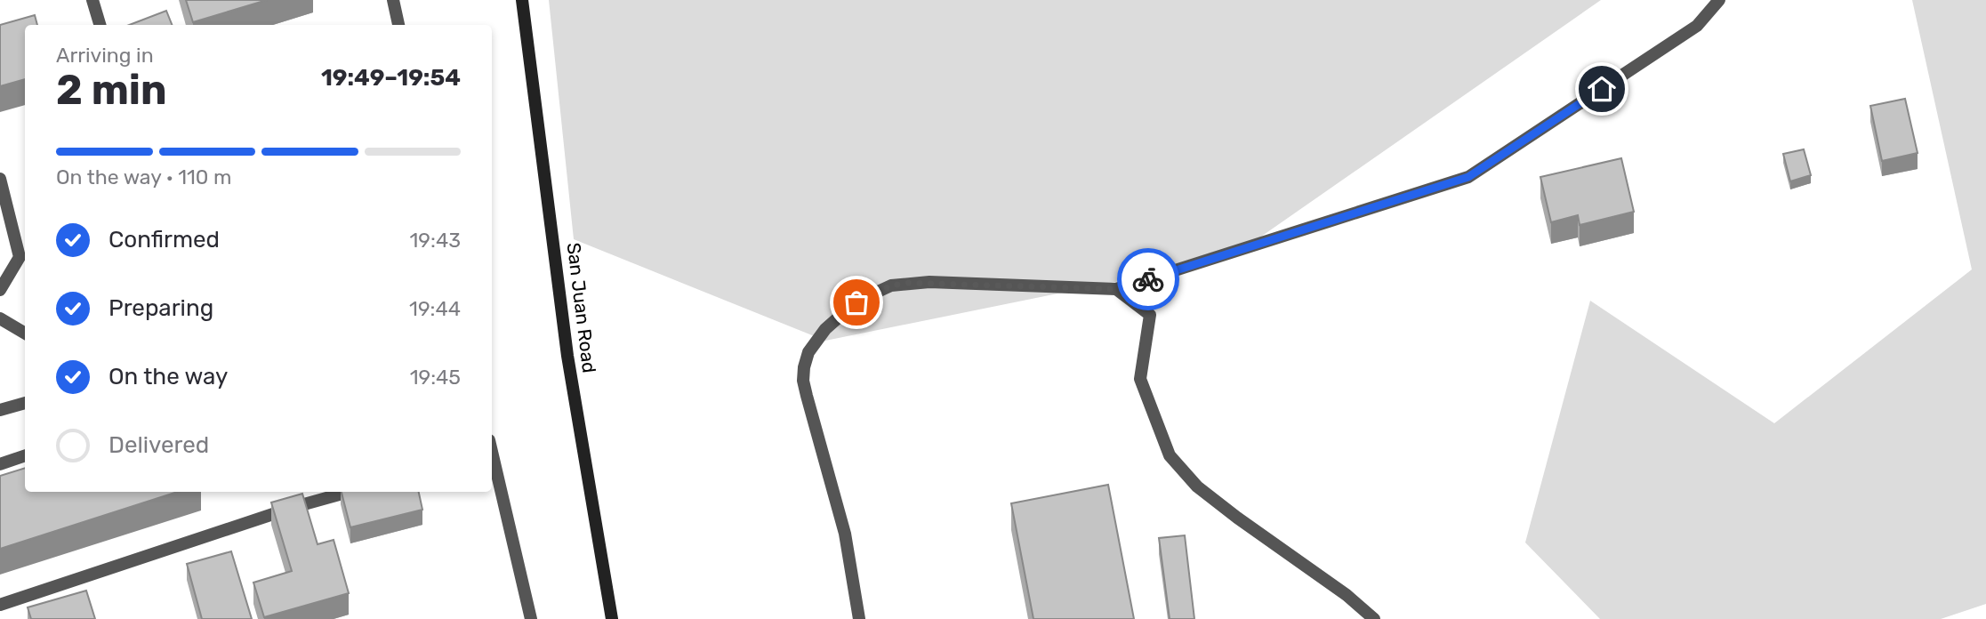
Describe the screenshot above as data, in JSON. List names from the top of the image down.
{
  "streets": {
    "main road": ["San Juan Road"]
  },
  "page": {
    "heading": ["2 min", "Arriving in", "19:49–19:54"],
    "bar": "On the way · 110 m",
    "list": [
      ["Confirmed", "19:43"],
      ["Preparing", "19:44"],
      ["On the way", "19:45"],
      "Delivered"
    ]
  }
}
